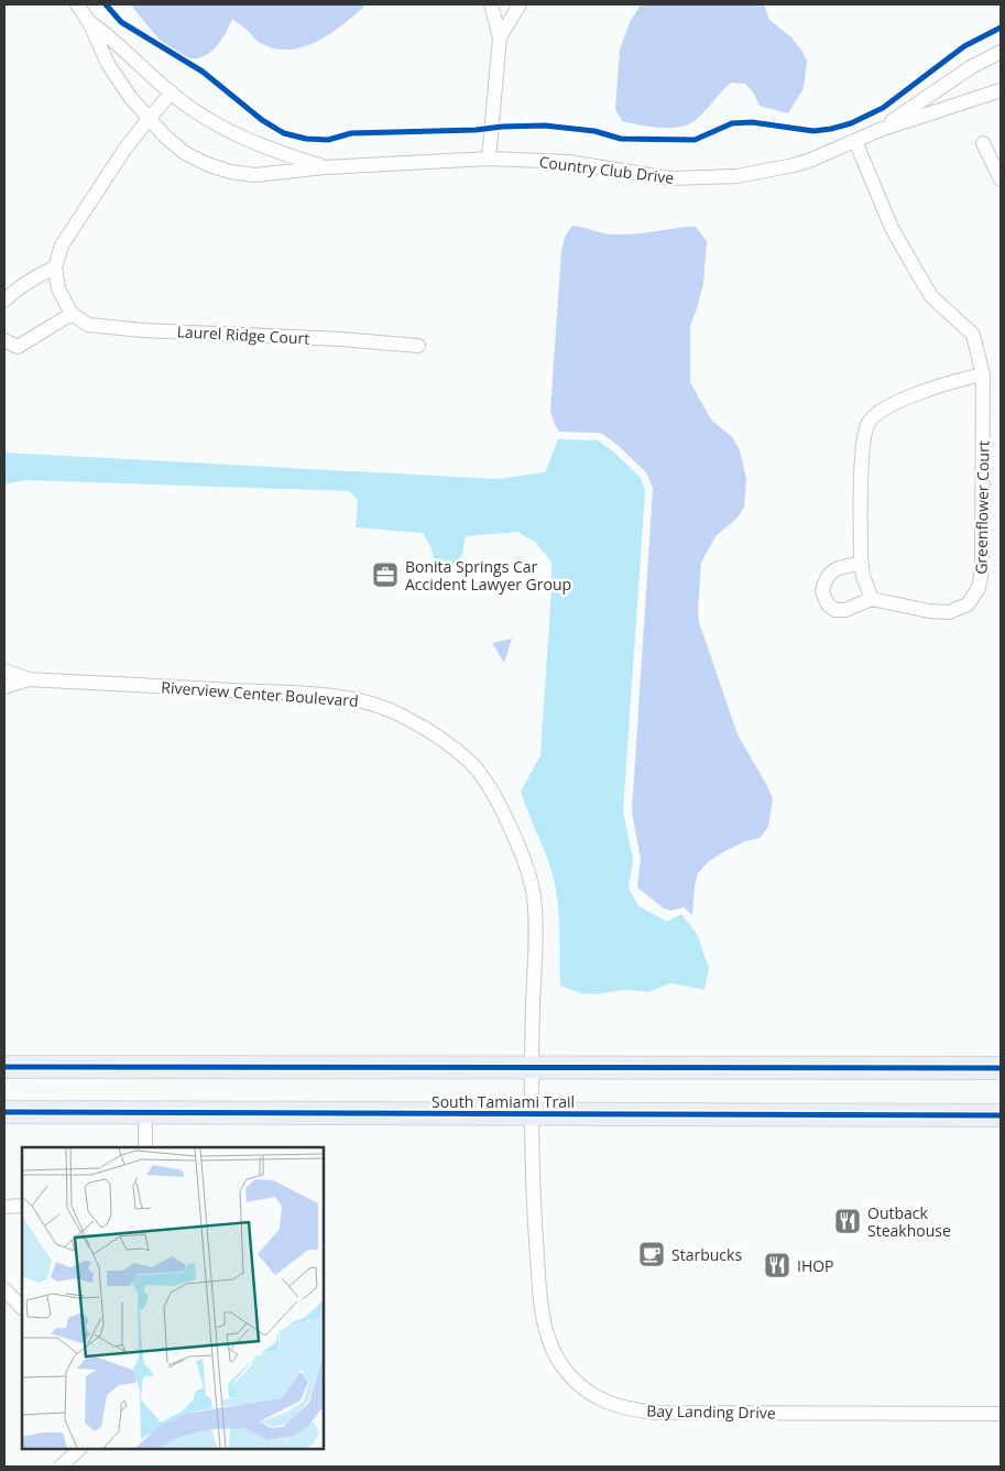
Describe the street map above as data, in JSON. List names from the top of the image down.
{
  "streets": {
    "main road": ["South Tamiami Trail"],
    "street": [
      "Country Club Drive",
      "Laurel Ridge Court",
      "Greenflower Court",
      "Riverview Center Boulevard",
      "Bay Landing Drive"
    ]
  },
  "crossings": [
    ["Country Club Drive", "Greenflower Court"],
    ["Riverview Center Boulevard", "South Tamiami Trail"],
    ["Riverview Center Boulevard", "Bay Landing Drive"],
    ["South Tamiami Trail", "Bay Landing Drive"]
  ],
  "places": {
    "office": ["Bonita Springs Car Accident Lawyer Group"],
    "restaurant": ["Outback Steakhouse", "IHOP"],
    "cafe": ["Starbucks"]
  }
}
